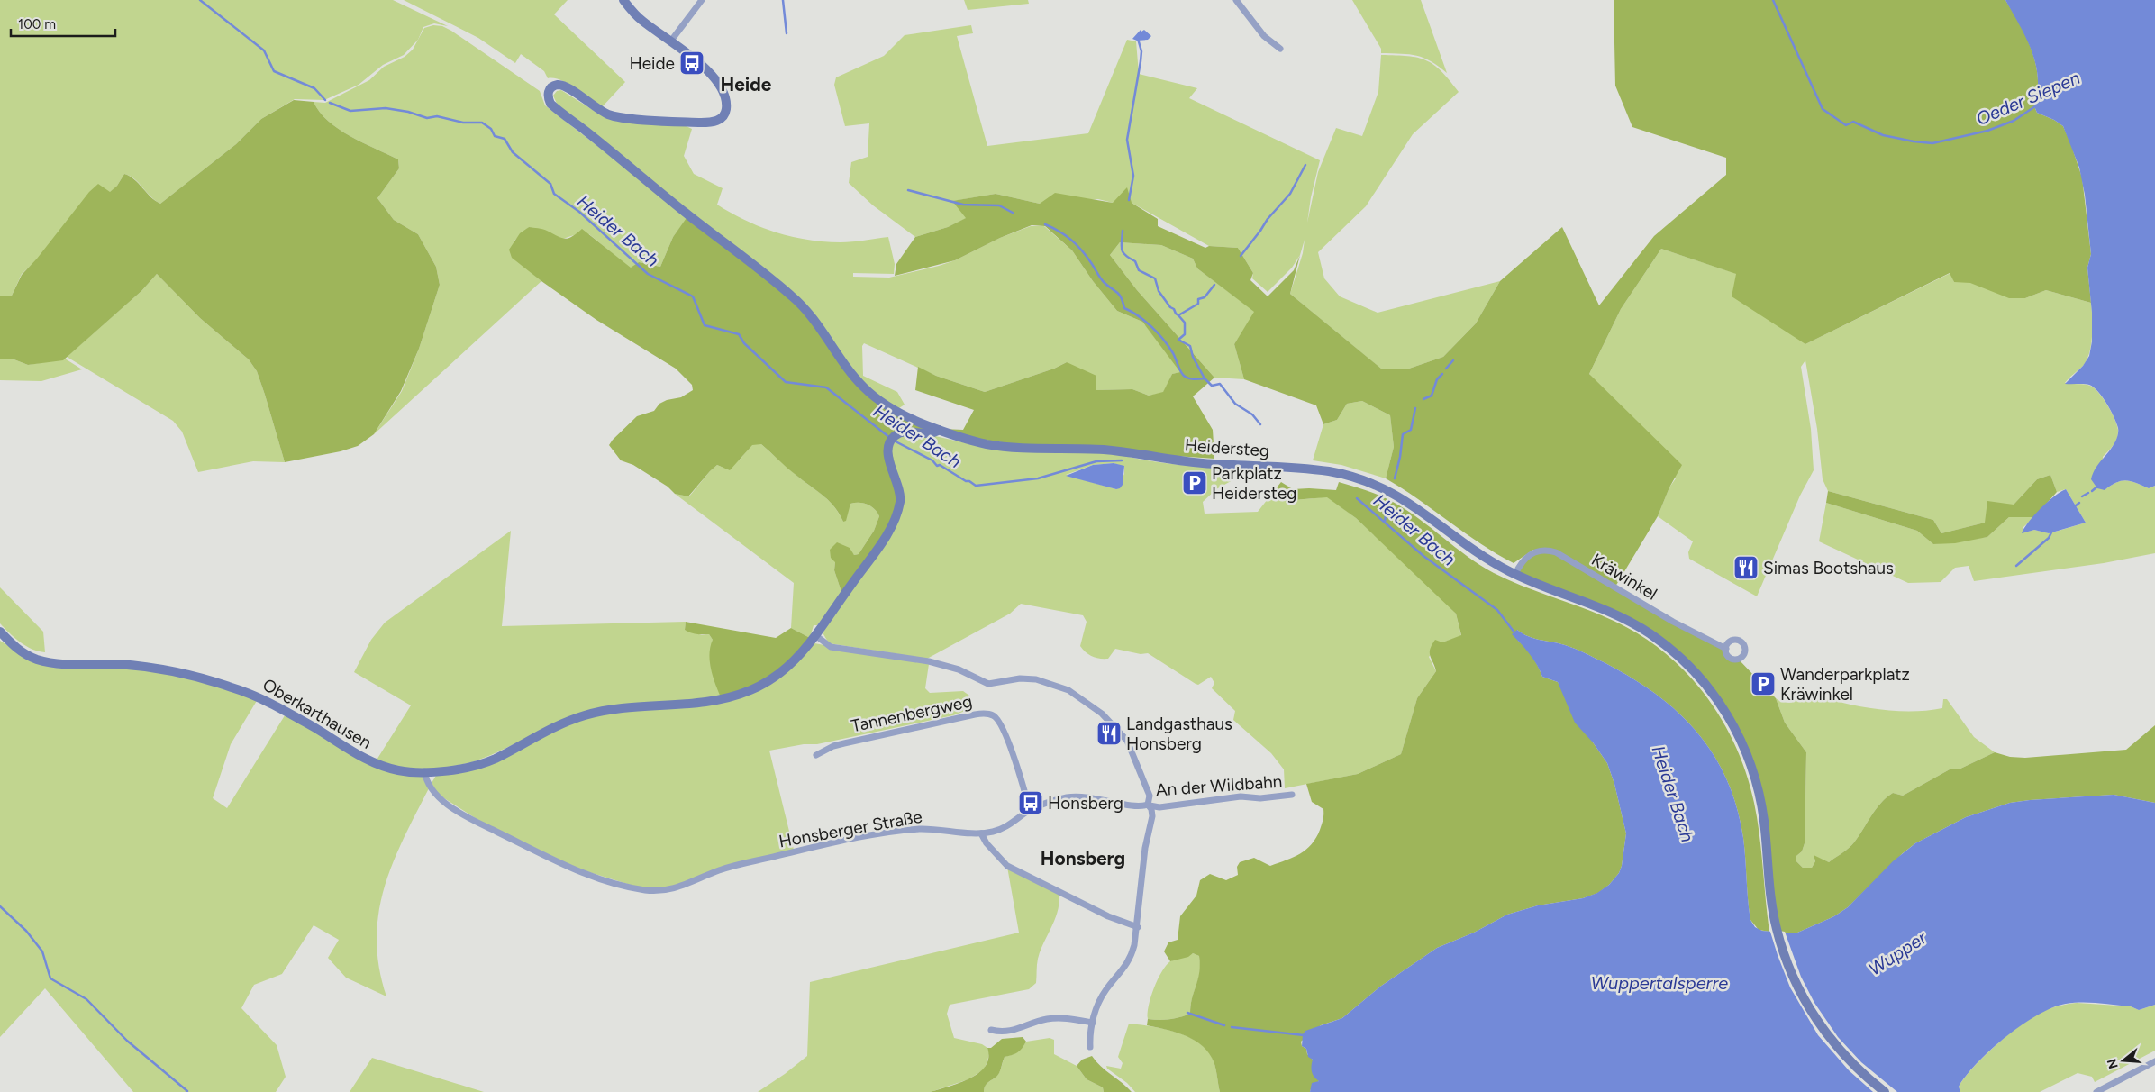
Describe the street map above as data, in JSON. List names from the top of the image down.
{
  "streets": {
    "main road": ["Heidersteg", "Oberkarthausen"],
    "street": [
      "Kräwinkel",
      "Tannenbergweg",
      "An der Wildbahn",
      "Honsberger Straße"
    ]
  },
  "crossings": [
    ["Heidersteg", "Kräwinkel"],
    ["Heidersteg", "Oberkarthausen"],
    ["Oberkarthausen", "Honsberger Straße"],
    ["Tannenbergweg", "Honsberger Straße"],
    ["An der Wildbahn", "Honsberger Straße"]
  ],
  "districts": ["Heide", "Honsberg"],
  "water": [
    "Oeder Siepen",
    "Heider Bach",
    "Wupper",
    "Wuppertalsperre"
  ],
  "places": {
    "bus stop": ["Heide", "Honsberg"],
    "parking": ["Parkplatz Heidersteg", "Wanderparkplatz Kräwinkel"],
    "restaurant": ["Simas Bootshaus", "Landgasthaus Honsberg"]
  },
  "scale_bar": "100 m",
  "north": "left"
}
